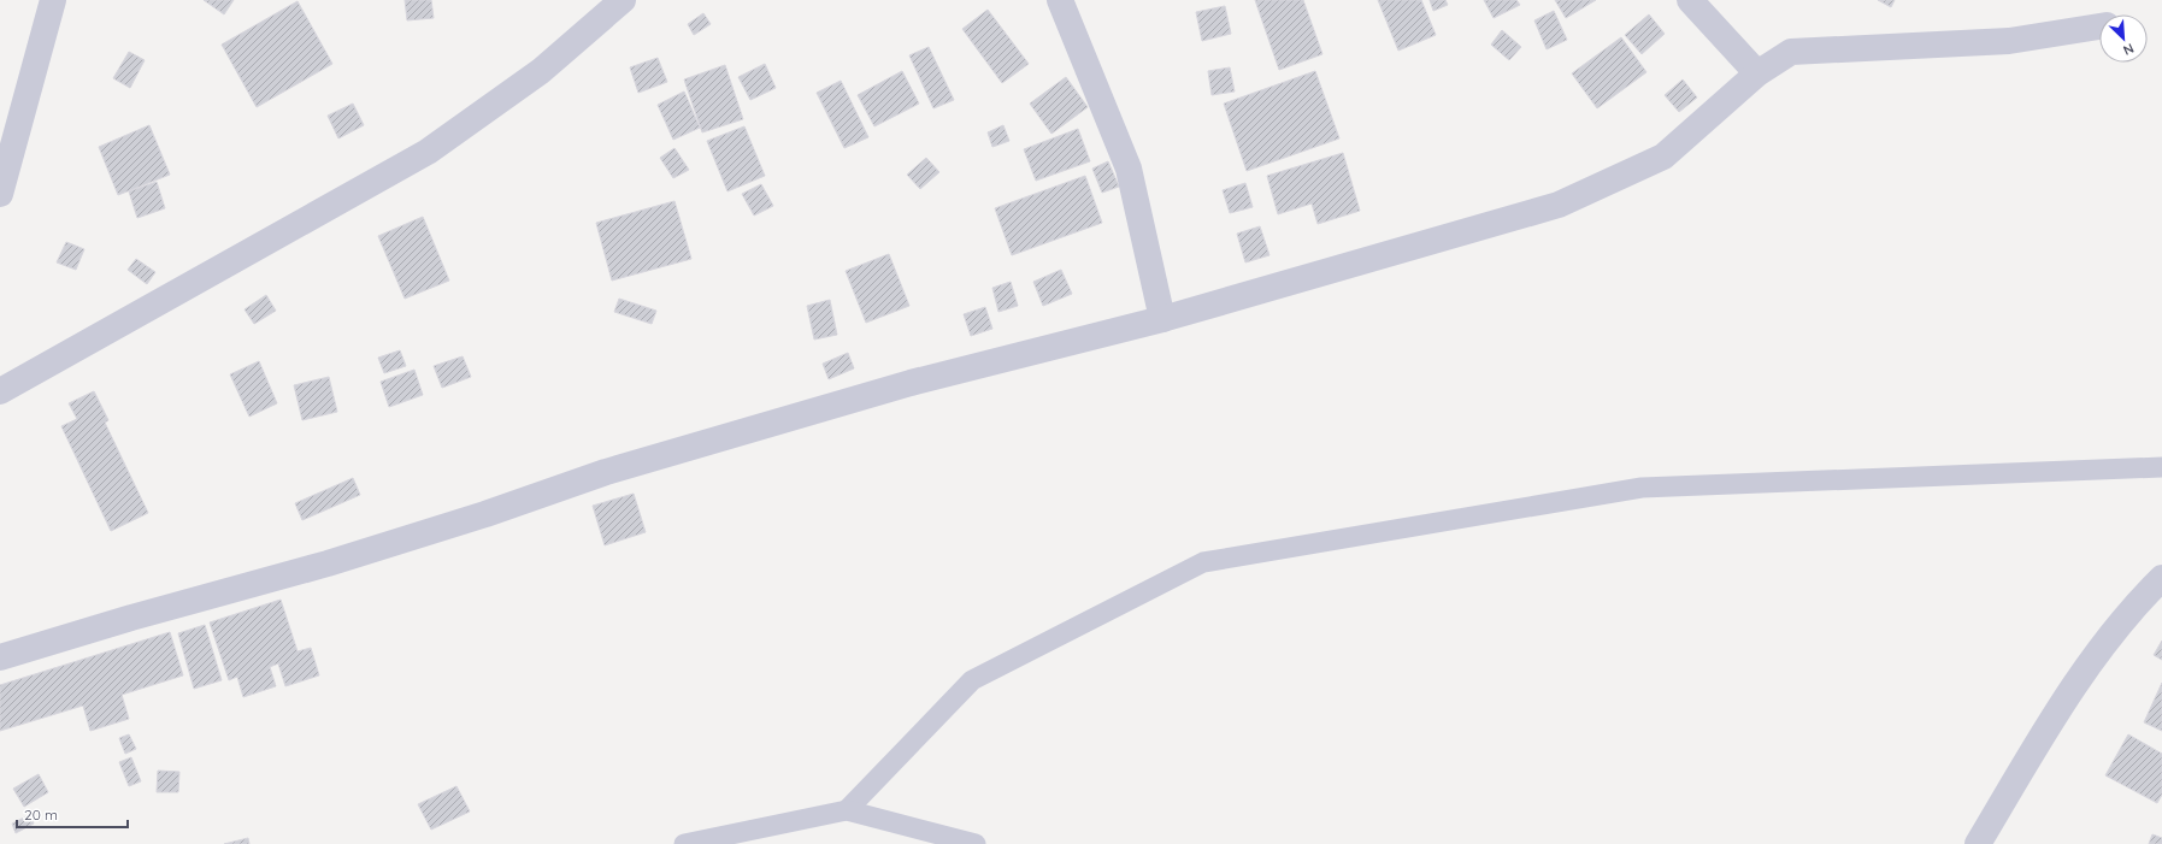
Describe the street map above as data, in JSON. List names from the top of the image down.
{
  "scale_bar": "20 m",
  "north": "bottom right"
}
